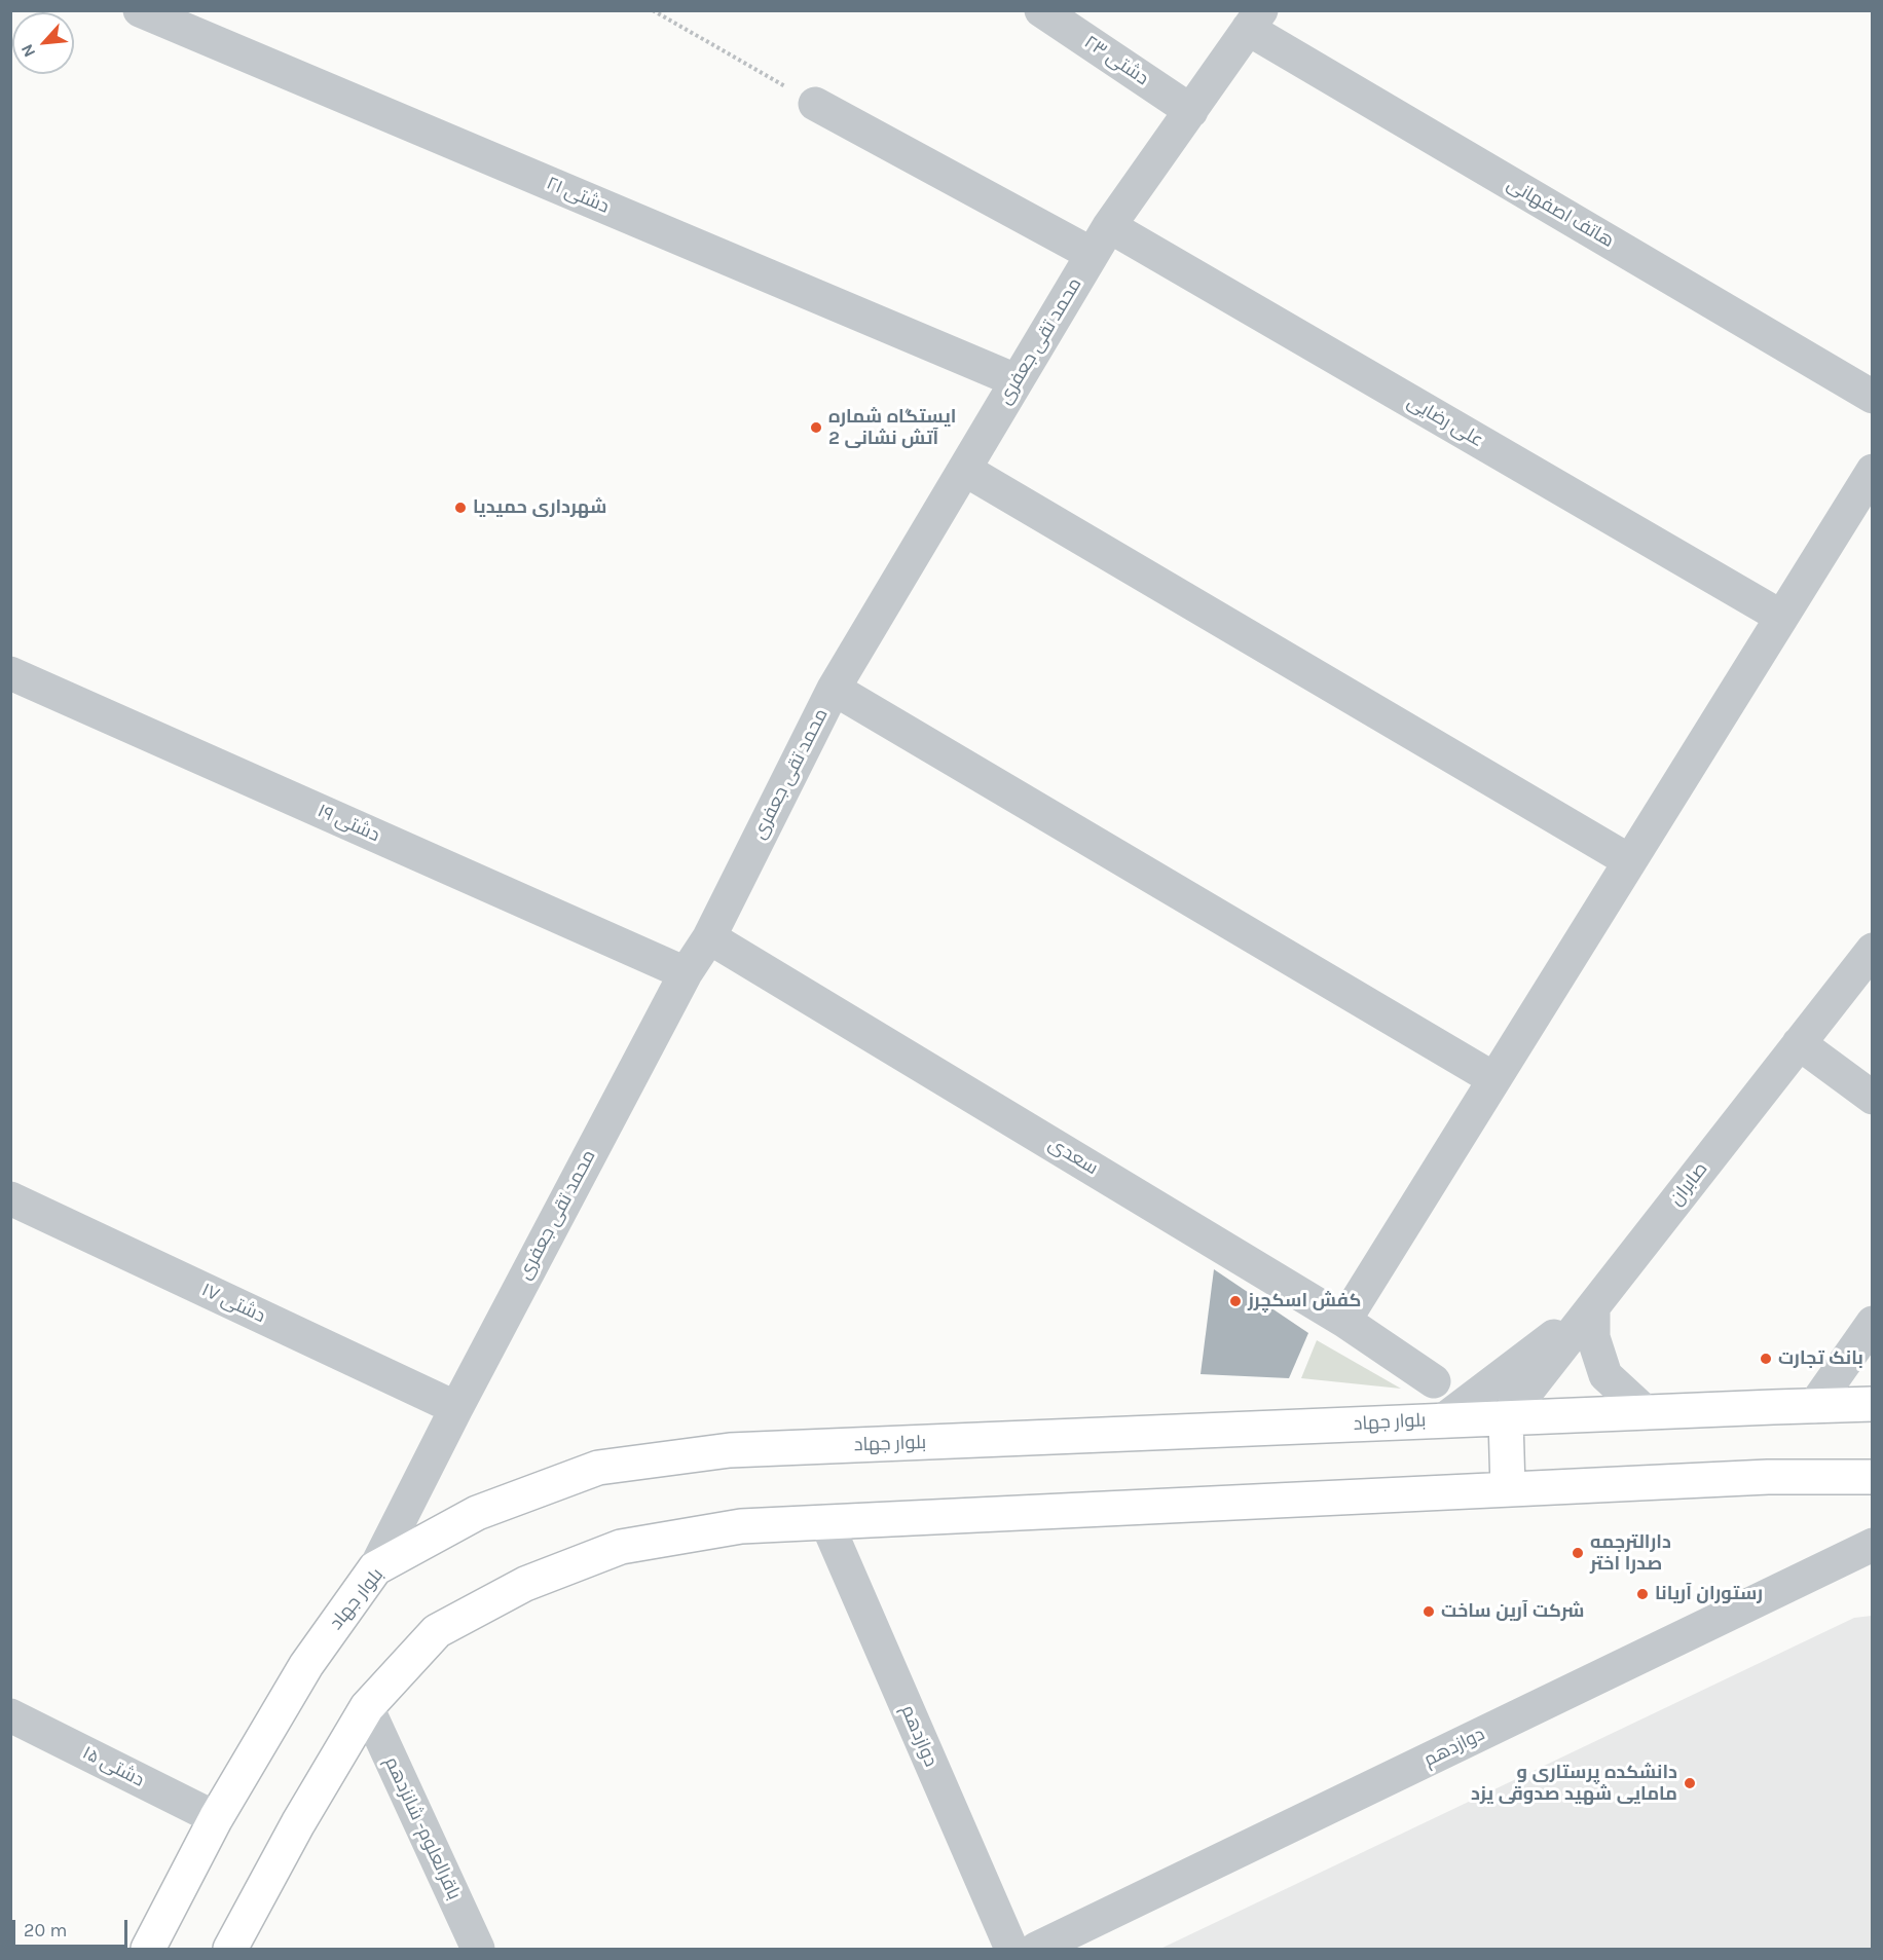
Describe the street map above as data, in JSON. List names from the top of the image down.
{
  "streets": {
    "main road": ["بلوار جهاد"],
    "street": [
      "دشتی ۲۳",
      "دشتی ۲۱",
      "هاتف اصفهانی",
      "محمد تقی جعفری",
      "علی رضایی",
      "دشتی ۱۹",
      "سعدی",
      "صابران",
      "دشتی ۱۷",
      "دوازدهم",
      "دشتی ۱۵",
      "باقرالعلوم- شانزدهم"
    ]
  },
  "crossings": [
    ["دشتی ۲۳", "محمد تقی جعفری"],
    ["دشتی ۲۱", "محمد تقی جعفری"],
    ["هاتف اصفهانی", "محمد تقی جعفری"],
    ["محمد تقی جعفری", "علی رضایی"],
    ["محمد تقی جعفری", "دشتی ۱۹"],
    ["محمد تقی جعفری", "سعدی"],
    ["محمد تقی جعفری", "دشتی ۱۷"],
    ["محمد تقی جعفری", "بلوار جهاد"],
    ["صابران", "بلوار جهاد"],
    ["بلوار جهاد", "دشتی ۱۵"]
  ],
  "places": [
    "ایستگاه شماره 2 آتش نشانی",
    "شهرداری حمیدیا",
    "کفش اسکچرز",
    "بانک تجارت",
    "دارالترجمه صدرا اختر",
    "رستوران آریانا",
    "شرکت آرین ساخت",
    "دانشکده پرستاری و مامایی شهید صدوقی یزد"
  ],
  "scale_bar": "20 m",
  "north": "bottom left"
}
